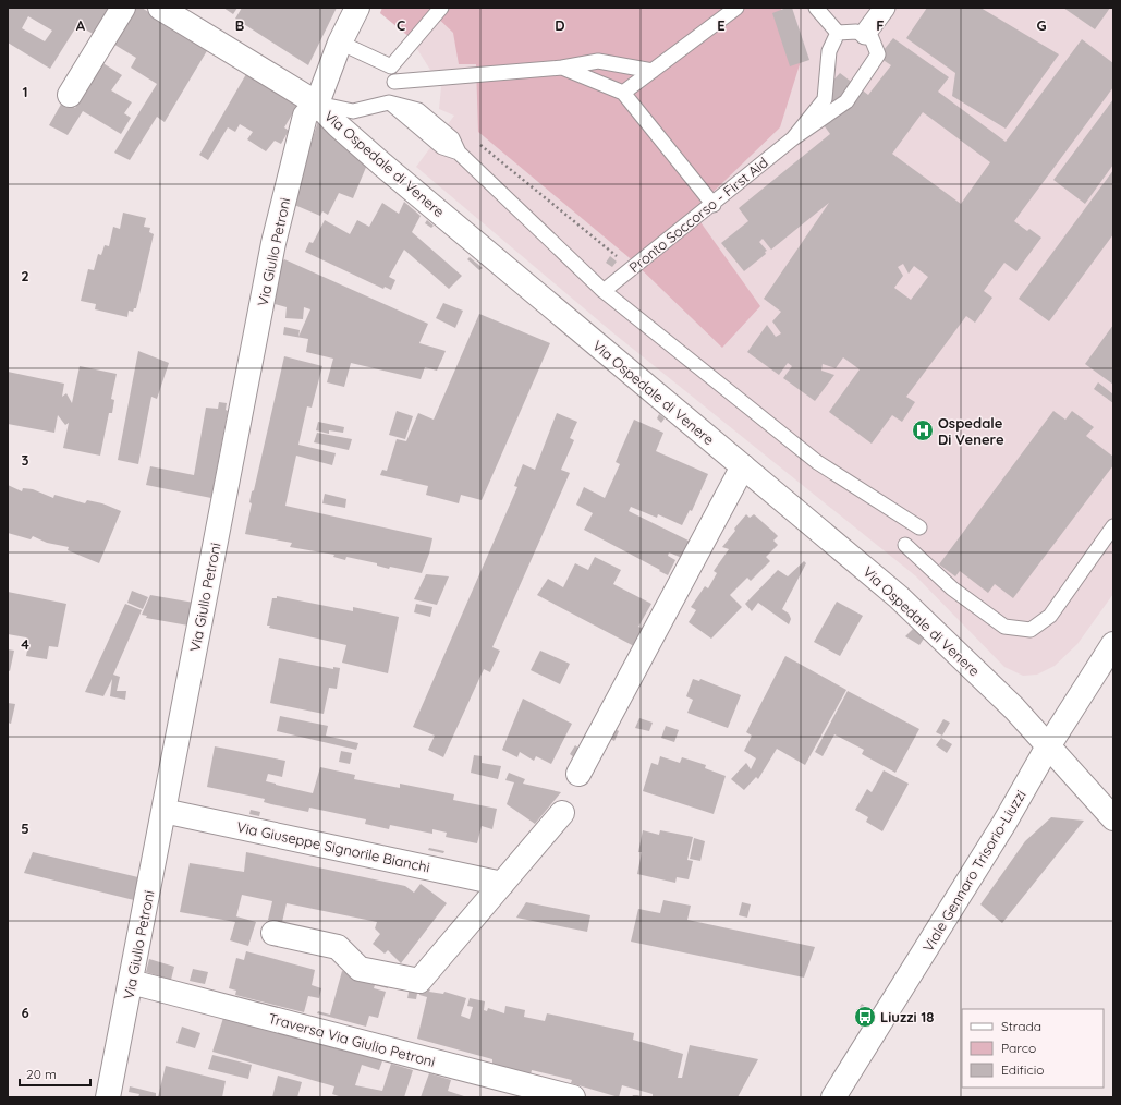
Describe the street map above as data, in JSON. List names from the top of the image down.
{
  "streets": {
    "street": [
      "Via Ospedale di Venere",
      "Via Giulio Petroni",
      "Via Giuseppe Signorile Bianchi",
      "Viale Gennaro Trisorio-Liuzzi",
      "Traversa Via Giulio Petroni"
    ],
    "lane": ["Pronto Soccorso - First Aid"]
  },
  "crossings": [
    ["Via Ospedale di Venere", "Via Giulio Petroni"],
    ["Via Ospedale di Venere", "Viale Gennaro Trisorio-Liuzzi"],
    ["Via Giulio Petroni", "Via Giuseppe Signorile Bianchi"],
    ["Via Giulio Petroni", "Traversa Via Giulio Petroni"]
  ],
  "places": {
    "hospital": ["Ospedale Di Venere"],
    "bus stop": ["Liuzzi 18"]
  },
  "legend": ["Strada", "Parco", "Edificio"],
  "scale_bar": "20 m",
  "grid": {
    "columns": [
      "A",
      "B",
      "C",
      "D",
      "E",
      "F",
      "G"
    ],
    "rows": [
      "1",
      "2",
      "3",
      "4",
      "5",
      "6"
    ]
  }
}
